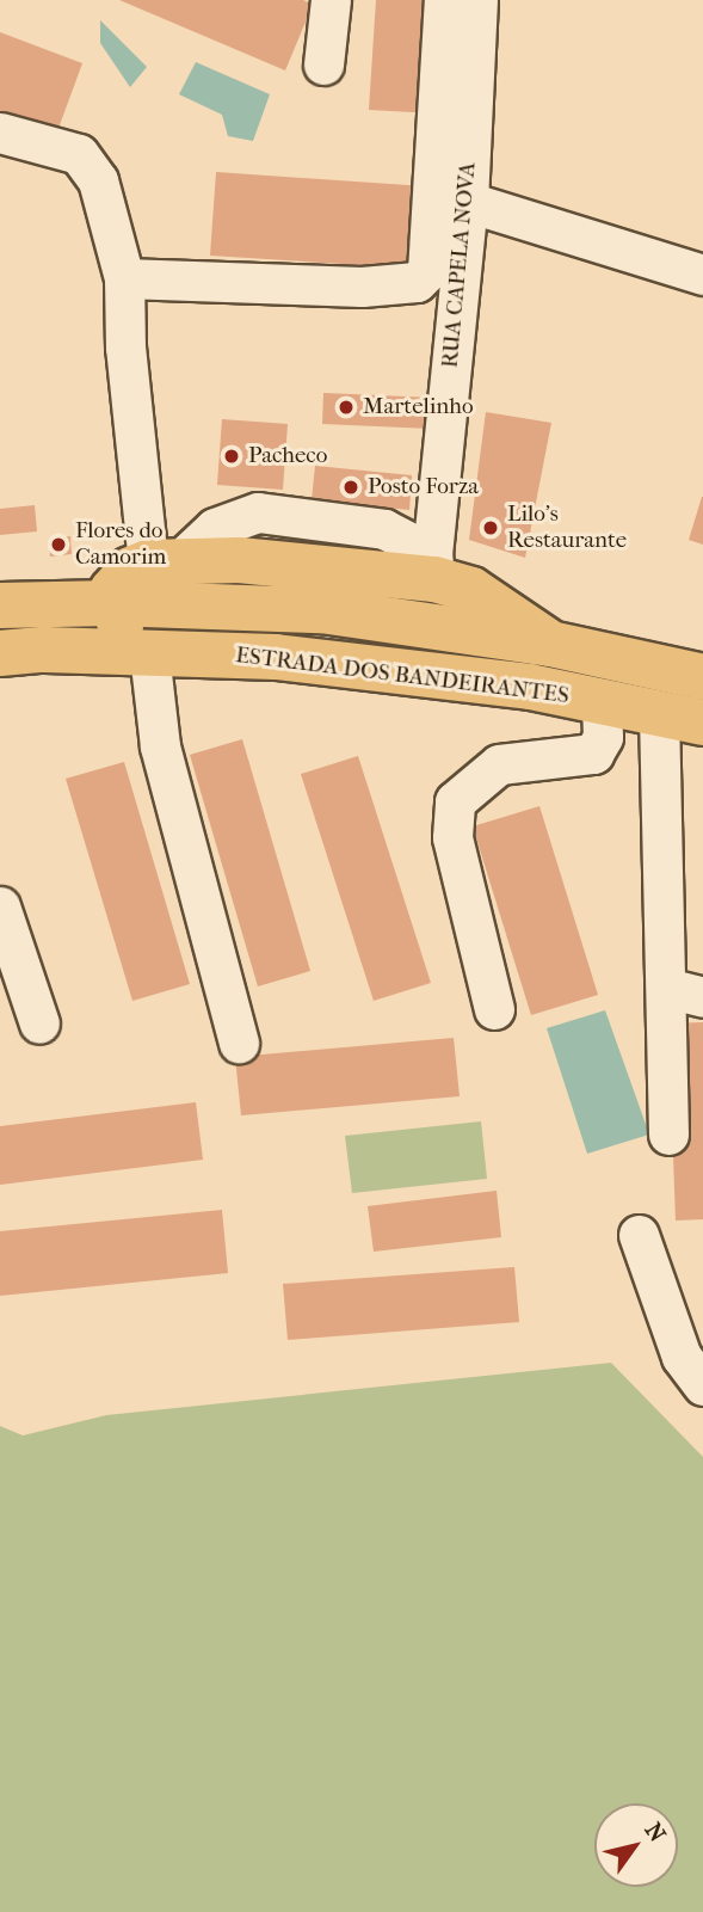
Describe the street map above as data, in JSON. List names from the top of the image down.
{
  "streets": {
    "main road": ["ESTRADA DOS BANDEIRANTES"],
    "street": ["RUA CAPELA NOVA"]
  },
  "places": [
    "Martelinho",
    "Pacheco",
    "Posto Forza",
    "Lilo's Restaurante",
    "Flores do Camorim"
  ],
  "north": "top right"
}
